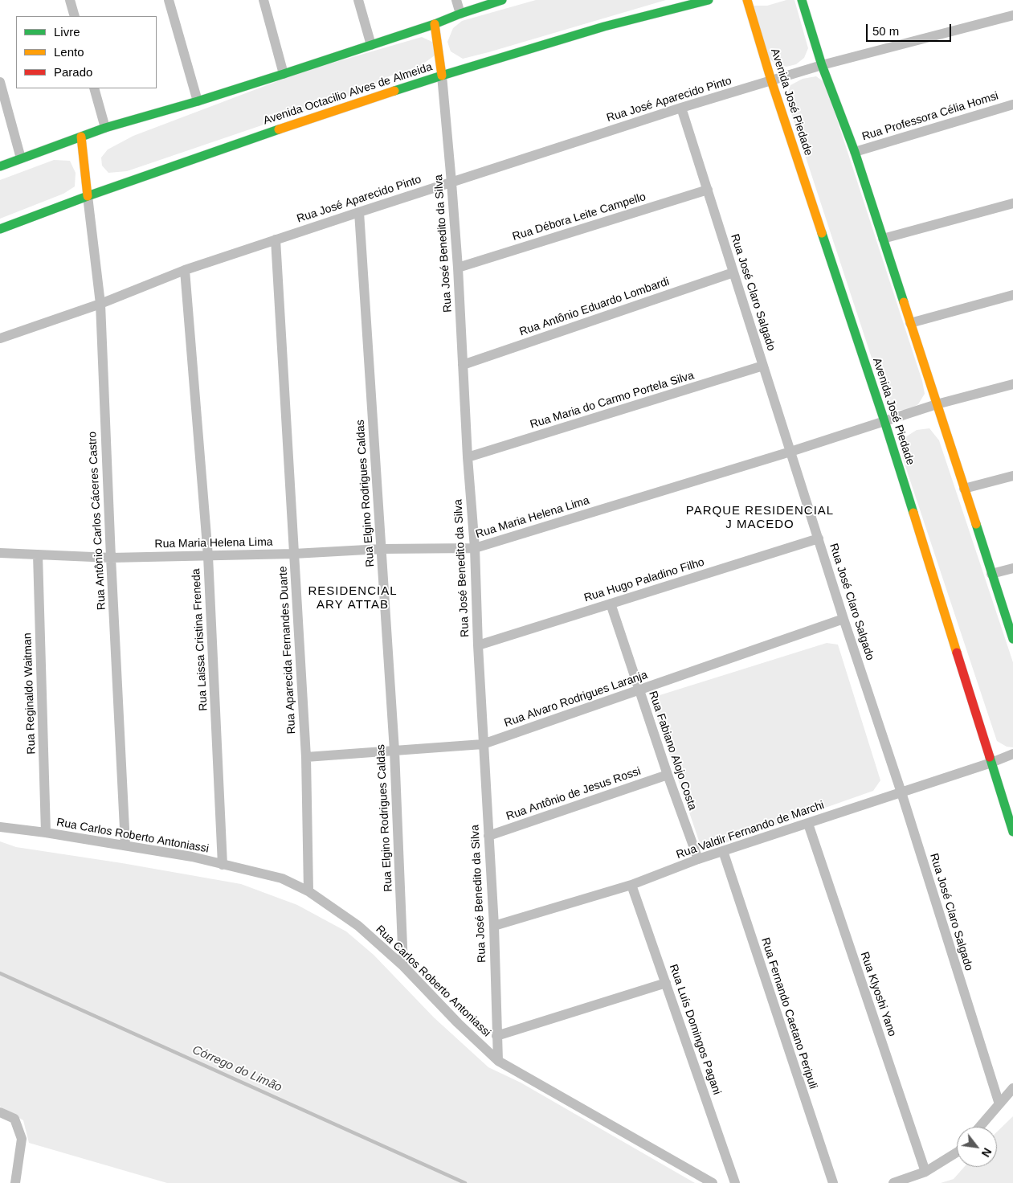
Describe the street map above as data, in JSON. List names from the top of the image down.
{
  "streets": {
    "main road": ["Avenida Octacilio Alves de Almeida", "Avenida José Piedade"],
    "street": [
      "Rua José Aparecido Pinto",
      "Rua Professora Célia Homsi",
      "Rua Débora Leite Campello",
      "Rua José Benedito da Silva",
      "Rua José Claro Salgado",
      "Rua Antônio Eduardo Lombardi",
      "Rua Maria do Carmo Portela Silva",
      "Rua Elgino Rodrigues Caldas",
      "Rua Maria Helena Lima",
      "Rua Antônio Carlos Cáceres Castro",
      "Rua Hugo Paladino Filho",
      "Rua Laissa Cristina Freneda",
      "Rua Aparecida Fernandes Duarte",
      "Rua Reginaldo Waitman",
      "Rua Alvaro Rodrigues Laranja",
      "Rua Fabiano Alojo Costa",
      "Rua Antônio de Jesus Rossi",
      "Rua Valdir Fernando de Marchi",
      "Rua Carlos Roberto Antoniassi",
      "Rua Klyoshi Yano",
      "Rua Fernando Caetano Peripuli",
      "Rua Luís Domingos Pagani"
    ]
  },
  "crossings": [
    ["Avenida Octacilio Alves de Almeida", "Rua José Benedito da Silva"],
    ["Avenida Octacilio Alves de Almeida", "Rua Antônio Carlos Cáceres Castro"],
    ["Rua José Aparecido Pinto", "Avenida José Piedade"],
    ["Rua José Aparecido Pinto", "Rua José Benedito da Silva"],
    ["Rua José Aparecido Pinto", "Rua José Claro Salgado"],
    ["Rua José Aparecido Pinto", "Rua Elgino Rodrigues Caldas"],
    ["Rua José Aparecido Pinto", "Rua Antônio Carlos Cáceres Castro"],
    ["Rua José Aparecido Pinto", "Rua Laissa Cristina Freneda"],
    ["Rua José Aparecido Pinto", "Rua Aparecida Fernandes Duarte"],
    ["Avenida José Piedade", "Rua Maria Helena Lima"],
    ["Avenida José Piedade", "Rua Valdir Fernando de Marchi"],
    ["Rua Débora Leite Campello", "Rua José Benedito da Silva"],
    ["Rua Débora Leite Campello", "Rua José Claro Salgado"],
    ["Rua José Benedito da Silva", "Rua Antônio Eduardo Lombardi"],
    ["Rua José Benedito da Silva", "Rua Maria do Carmo Portela Silva"],
    ["Rua José Benedito da Silva", "Rua Maria Helena Lima"],
    ["Rua José Benedito da Silva", "Rua Hugo Paladino Filho"],
    ["Rua José Benedito da Silva", "Rua Alvaro Rodrigues Laranja"],
    ["Rua José Benedito da Silva", "Rua Antônio de Jesus Rossi"],
    ["Rua José Benedito da Silva", "Rua Valdir Fernando de Marchi"],
    ["Rua José Benedito da Silva", "Rua Carlos Roberto Antoniassi"],
    ["Rua José Claro Salgado", "Rua Antônio Eduardo Lombardi"],
    ["Rua José Claro Salgado", "Rua Maria do Carmo Portela Silva"],
    ["Rua José Claro Salgado", "Rua Maria Helena Lima"],
    ["Rua José Claro Salgado", "Rua Hugo Paladino Filho"],
    ["Rua José Claro Salgado", "Rua Alvaro Rodrigues Laranja"],
    ["Rua José Claro Salgado", "Rua Valdir Fernando de Marchi"],
    ["Rua Elgino Rodrigues Caldas", "Rua Maria Helena Lima"],
    ["Rua Elgino Rodrigues Caldas", "Rua Alvaro Rodrigues Laranja"],
    ["Rua Elgino Rodrigues Caldas", "Rua Carlos Roberto Antoniassi"],
    ["Rua Maria Helena Lima", "Rua Antônio Carlos Cáceres Castro"],
    ["Rua Maria Helena Lima", "Rua Laissa Cristina Freneda"],
    ["Rua Maria Helena Lima", "Rua Aparecida Fernandes Duarte"],
    ["Rua Maria Helena Lima", "Rua Reginaldo Waitman"],
    ["Rua Antônio Carlos Cáceres Castro", "Rua Carlos Roberto Antoniassi"],
    ["Rua Hugo Paladino Filho", "Rua Fabiano Alojo Costa"],
    ["Rua Laissa Cristina Freneda", "Rua Carlos Roberto Antoniassi"],
    ["Rua Aparecida Fernandes Duarte", "Rua Alvaro Rodrigues Laranja"],
    ["Rua Aparecida Fernandes Duarte", "Rua Carlos Roberto Antoniassi"],
    ["Rua Reginaldo Waitman", "Rua Carlos Roberto Antoniassi"],
    ["Rua Alvaro Rodrigues Laranja", "Rua Fabiano Alojo Costa"],
    ["Rua Fabiano Alojo Costa", "Rua Antônio de Jesus Rossi"],
    ["Rua Fabiano Alojo Costa", "Rua Valdir Fernando de Marchi"],
    ["Rua Valdir Fernando de Marchi", "Rua Klyoshi Yano"],
    ["Rua Valdir Fernando de Marchi", "Rua Fernando Caetano Peripuli"],
    ["Rua Valdir Fernando de Marchi", "Rua Luís Domingos Pagani"]
  ],
  "districts": ["PARQUE RESIDENCIAL J MACEDO", "RESIDENCIAL ARY ATTAB"],
  "water": ["Córrego do Limão"],
  "legend": ["Livre", "Lento", "Parado"],
  "scale_bar": "50 m",
  "north": "bottom right"
}
